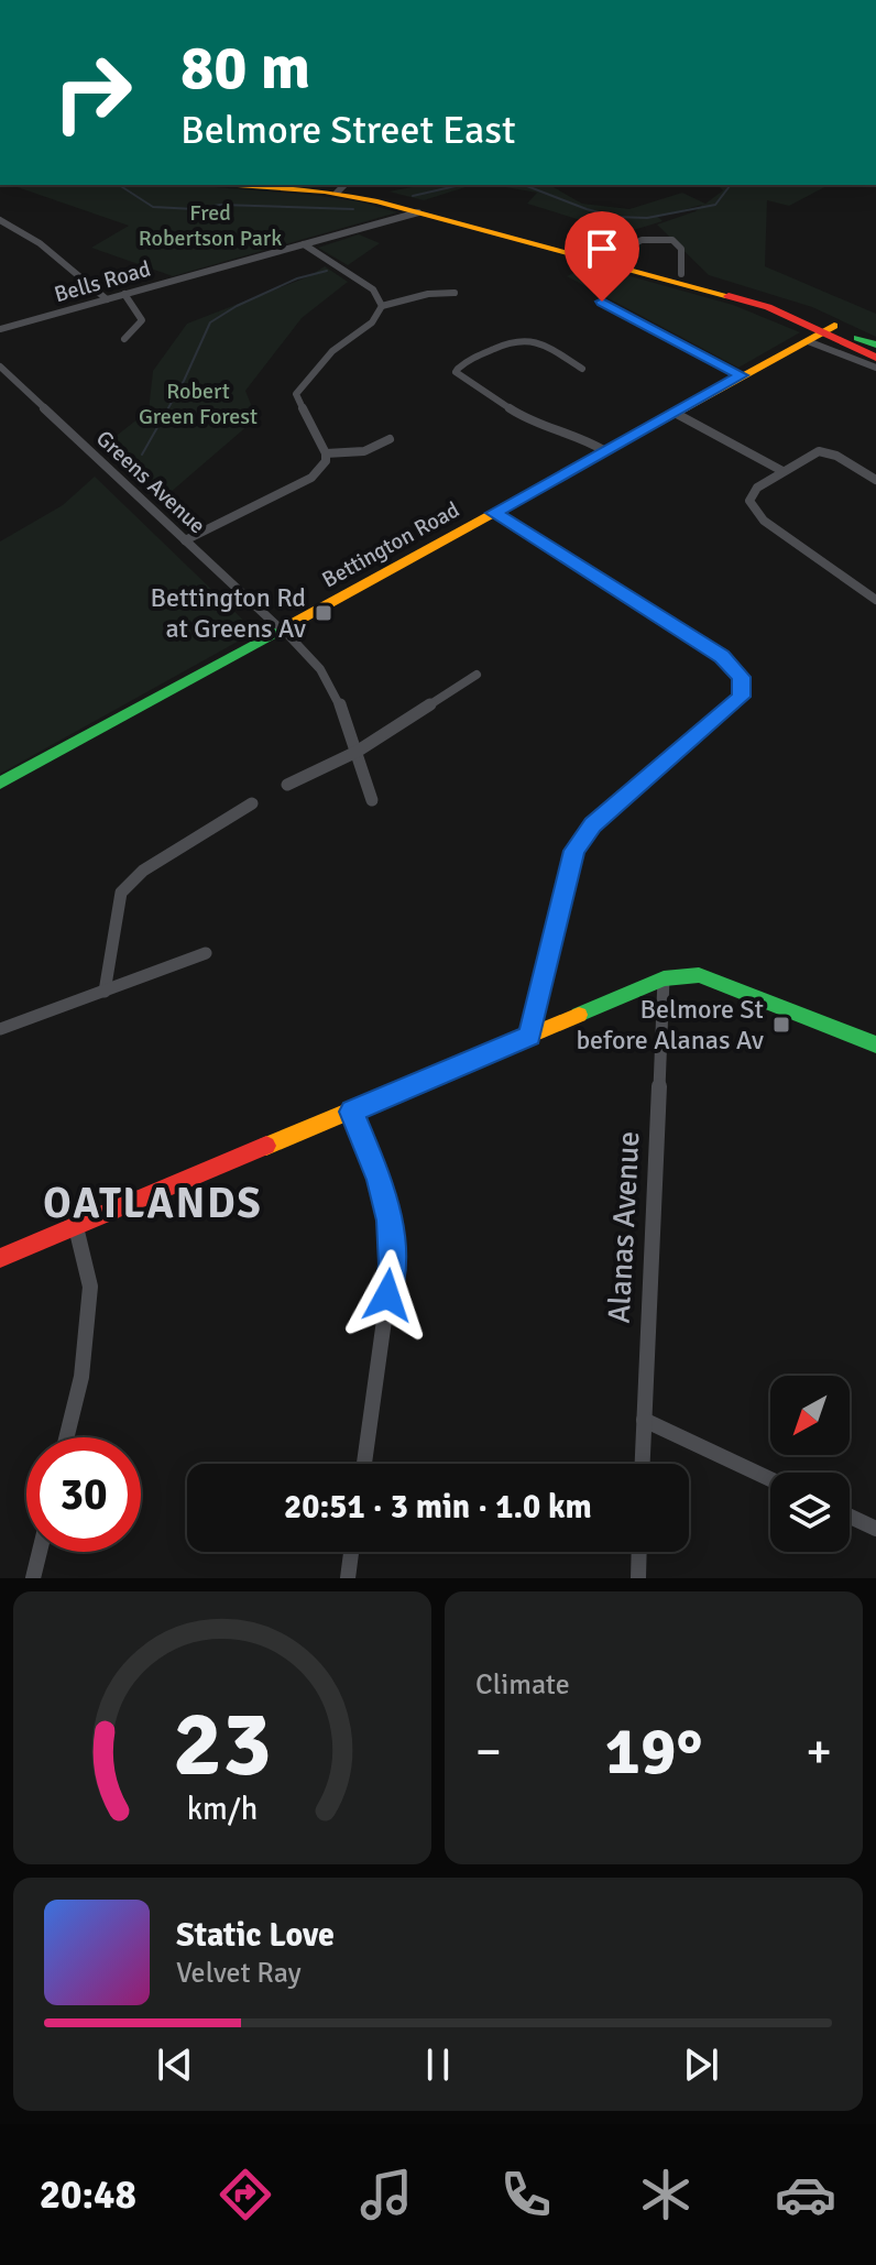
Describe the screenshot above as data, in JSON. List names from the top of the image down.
{
  "streets": {
    "main road": ["Bettington Road"],
    "street": ["Bells Road", "Greens Avenue", "Alanas Avenue"]
  },
  "crossings": [
    ["Greens Avenue", "Bettington Road"]
  ],
  "districts": ["OATLANDS"],
  "parks": ["Fred Robertson Park", "Robert Green Forest"],
  "places": {
    "transit": ["Bettington Rd at Greens Av", "Belmore St before Alanas Av"]
  },
  "north": "bottom left",
  "page": {
    "turn": ["80 m", "Belmore Street East"],
    "limit": "30",
    "trip": "20:51 · 3 min · 1.0 km",
    "tile": "Climate",
    "heat": ["−", "19°", "+"],
    "song": ["Static Love", "Velvet Ray"],
    "tabs": "20:48",
    "gauge": ["23", "km/h"]
  }
}
